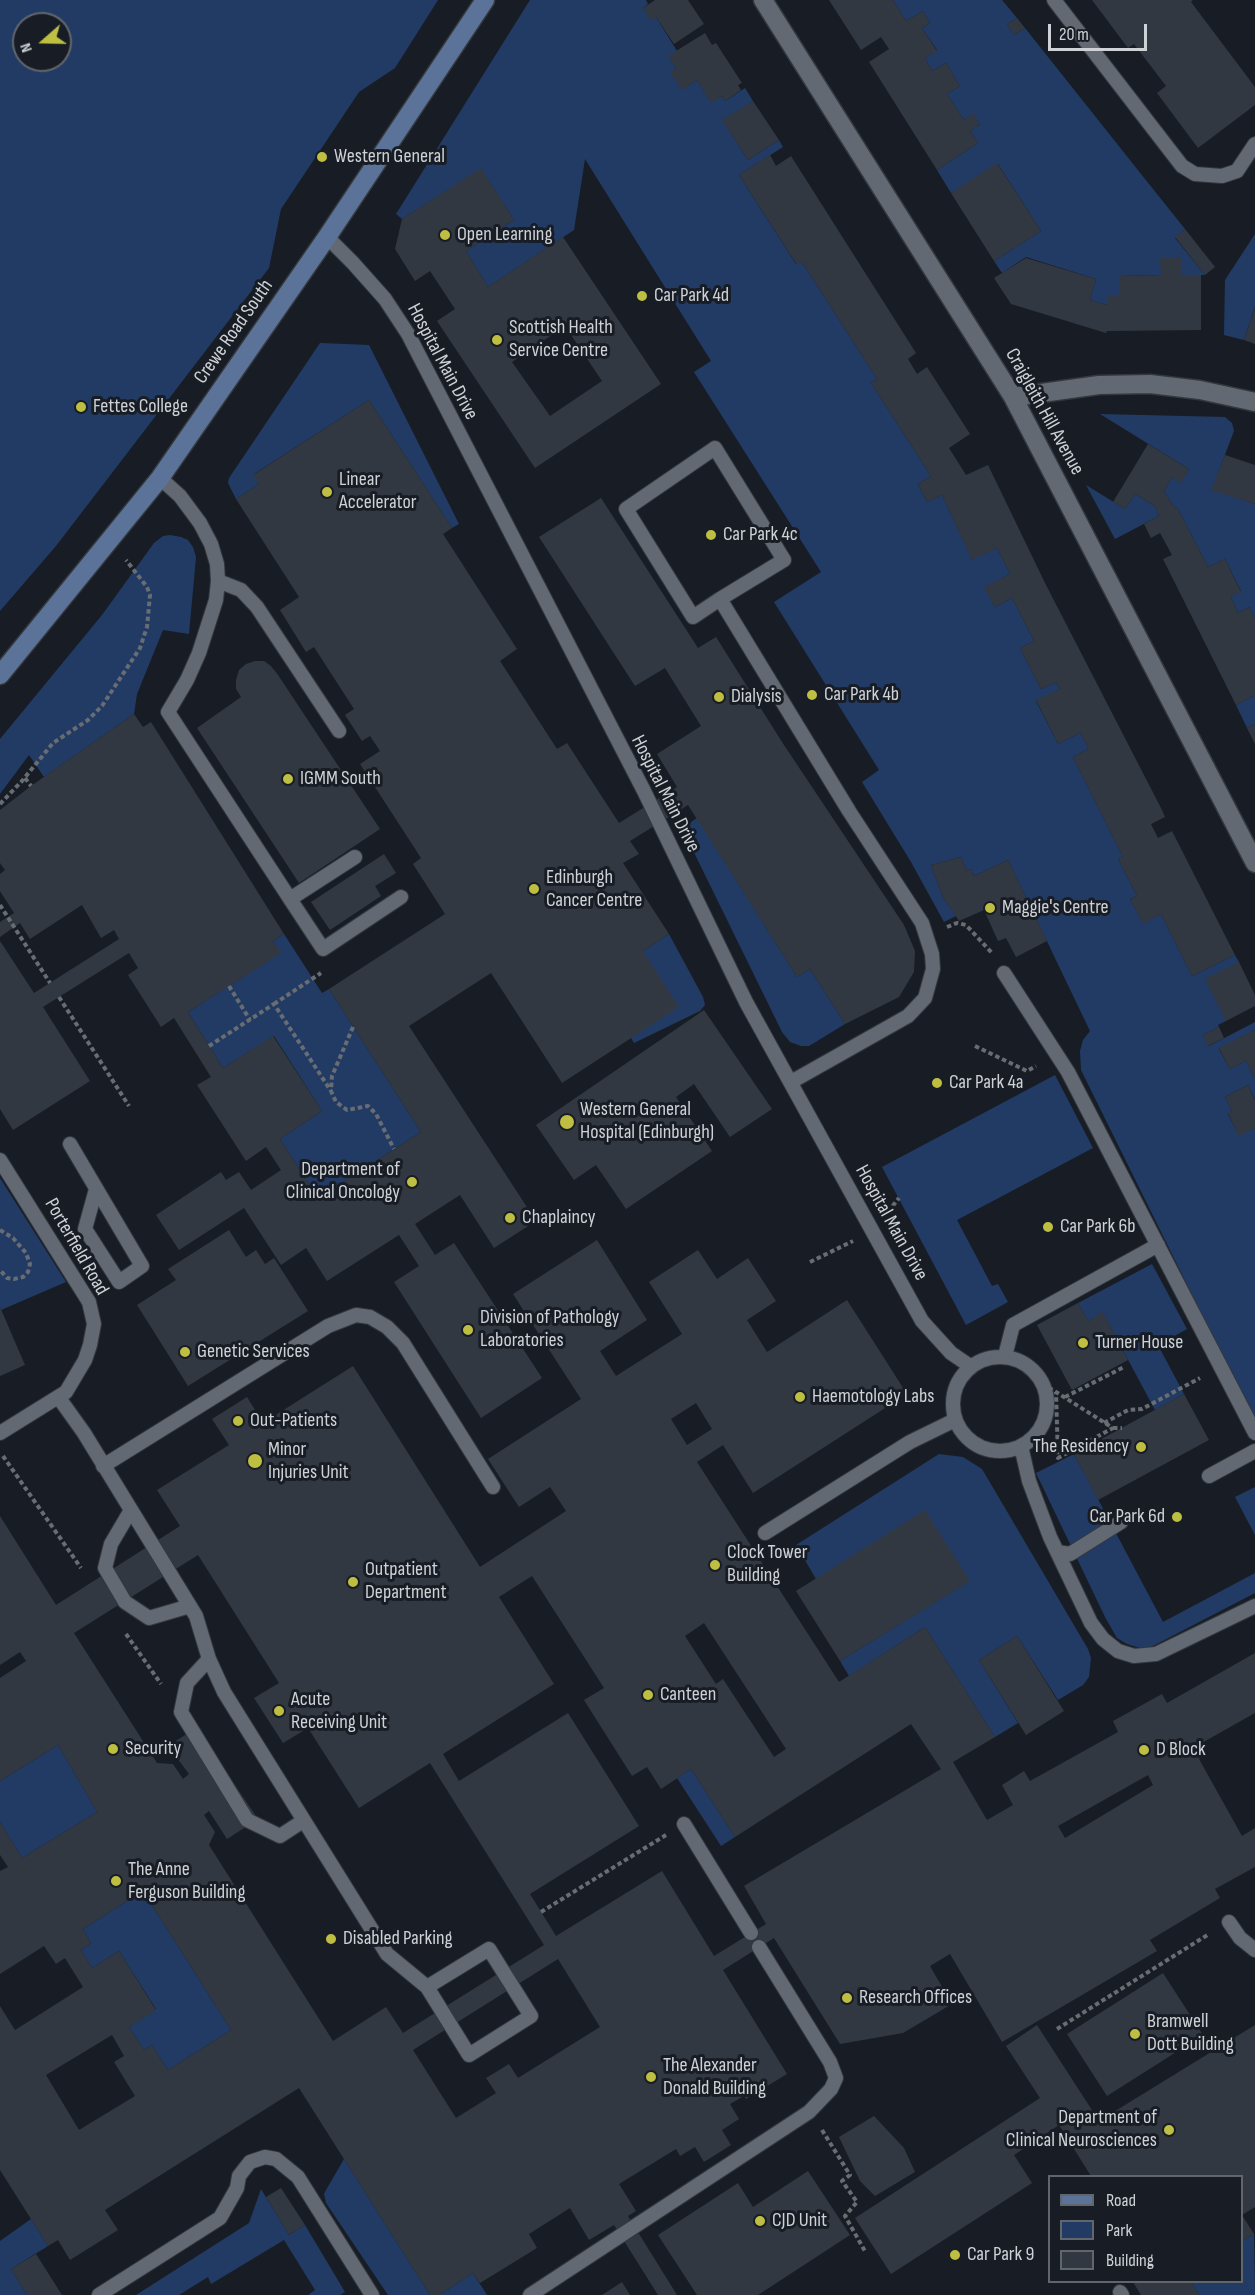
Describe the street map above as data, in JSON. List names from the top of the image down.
{
  "streets": {
    "street": ["Crewe Road South", "Craigleith Hill Avenue"],
    "lane": ["Hospital Main Drive", "Porterfield Road"]
  },
  "crossings": [
    ["Crewe Road South", "Hospital Main Drive"]
  ],
  "places": [
    "Western General",
    "Open Learning",
    "Car Park 4d",
    "Scottish Health Service Centre",
    "Fettes College",
    "Linear Accelerator",
    "Car Park 4c",
    "Car Park 4b",
    "Dialysis",
    "IGMM South",
    "Edinburgh Cancer Centre",
    "Maggie's Centre",
    "Car Park 4a",
    "Western General Hospital (Edinburgh)",
    "Department of Clinical Oncology",
    "Chaplaincy",
    "Car Park 6b",
    "Division of Pathology Laboratories",
    "Turner House",
    "Genetic Services",
    "Haemotology Labs",
    "Out-Patients",
    "The Residency",
    "Minor Injuries Unit",
    "Car Park 6d",
    "Clock Tower Building",
    "Outpatient Department",
    "Canteen",
    "Acute Receiving Unit",
    "Security",
    "D Block",
    "The Anne Ferguson Building",
    "Disabled Parking",
    "Research Offices",
    "Bramwell Dott Building",
    "The Alexander Donald Building",
    "Department of Clinical Neurosciences",
    "CJD Unit",
    "Car Park 9"
  ],
  "legend": ["Road", "Park", "Building"],
  "scale_bar": "20 m",
  "north": "left"
}
